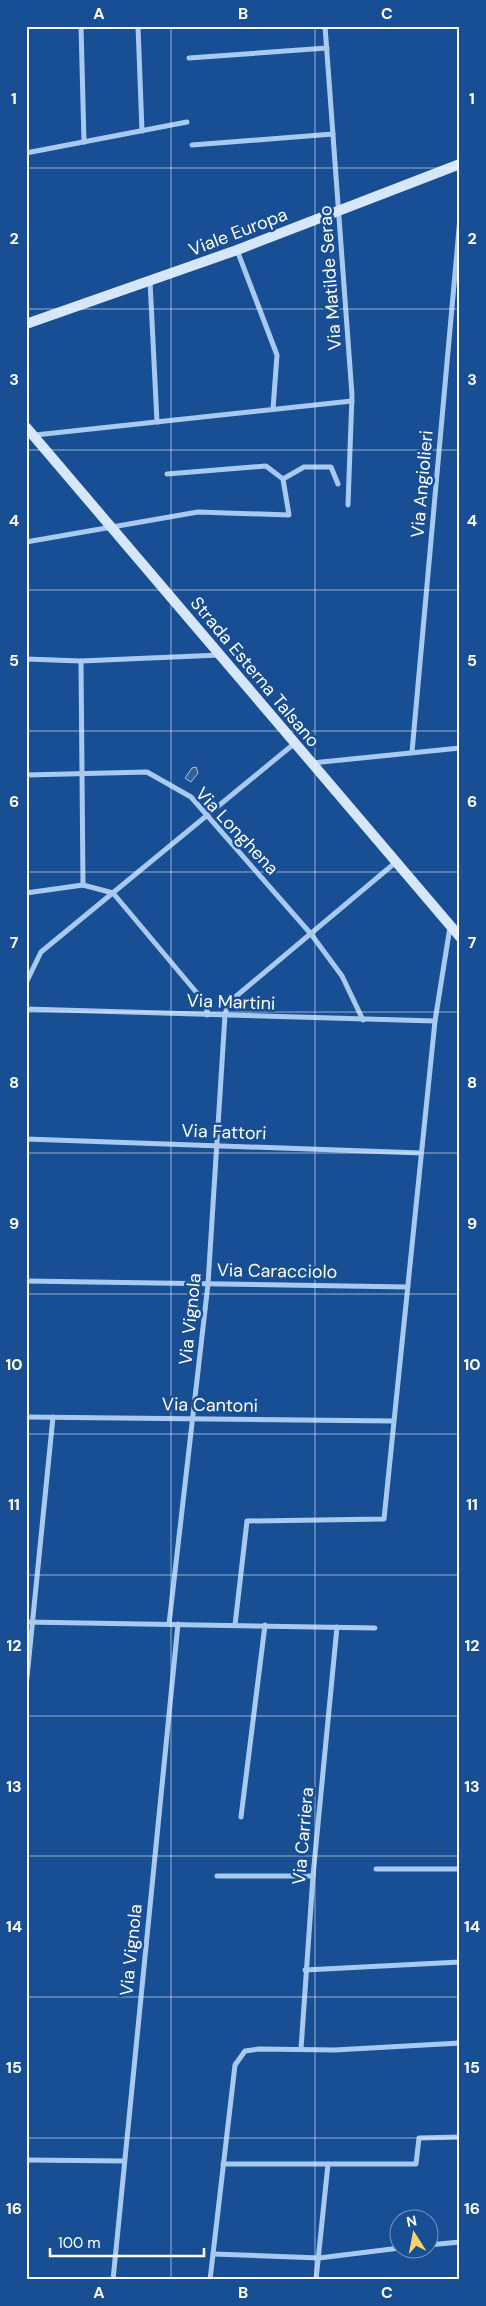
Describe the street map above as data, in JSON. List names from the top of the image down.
{
  "streets": {
    "street": [
      "Viale Europa",
      "Via Matilde Serao",
      "Via Angiolieri",
      "Strada Esterna Talsano",
      "Via Longhena",
      "Via Martini",
      "Via Fattori",
      "Via Caracciolo",
      "Via Vignola",
      "Via Cantoni",
      "Via Carriera"
    ]
  },
  "crossings": [
    ["Viale Europa", "Via Matilde Serao"],
    ["Via Longhena", "Via Martini"],
    ["Via Martini", "Via Vignola"],
    ["Via Fattori", "Via Vignola"],
    ["Via Caracciolo", "Via Vignola"],
    ["Via Vignola", "Via Cantoni"]
  ],
  "scale_bar": "100 m",
  "north": "top",
  "grid": {
    "columns": ["A", "B", "C"],
    "rows": [
      "1",
      "2",
      "3",
      "4",
      "5",
      "6",
      "7",
      "8",
      "9",
      "10",
      "11",
      "12",
      "13",
      "14",
      "15",
      "16"
    ]
  }
}
